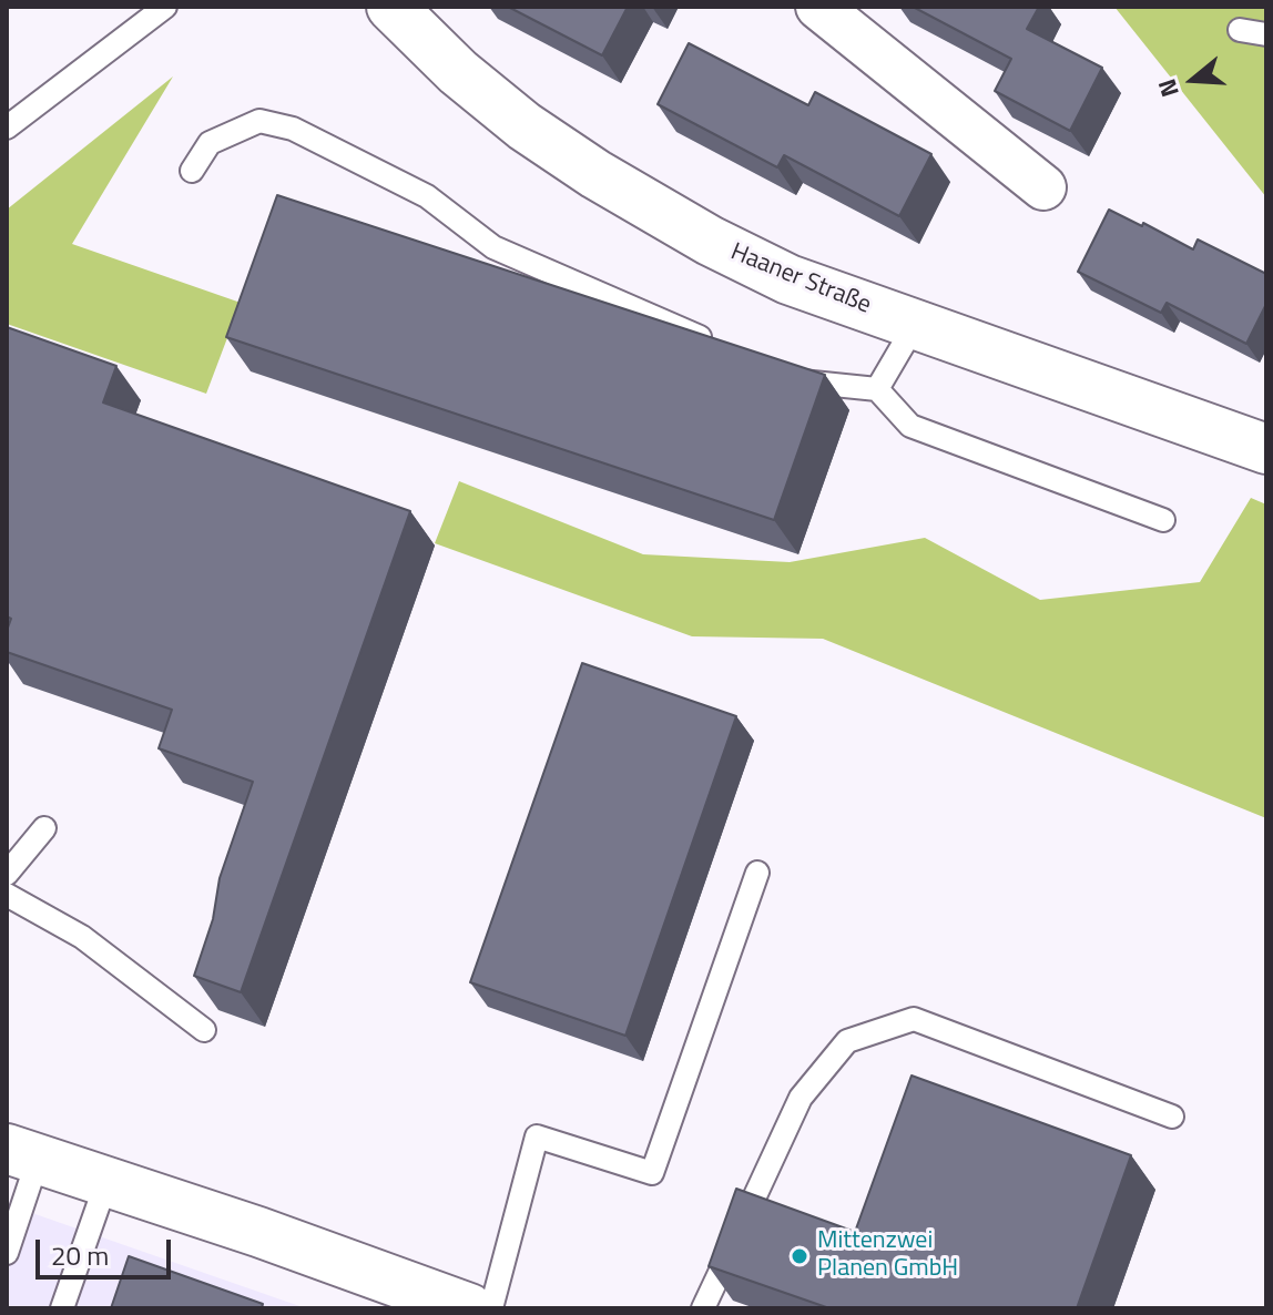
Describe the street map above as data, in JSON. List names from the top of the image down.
{
  "streets": {
    "main road": ["Haaner Straße"]
  },
  "places": ["Mittenzwei Planen GmbH"],
  "scale_bar": "20 m",
  "north": "left"
}
